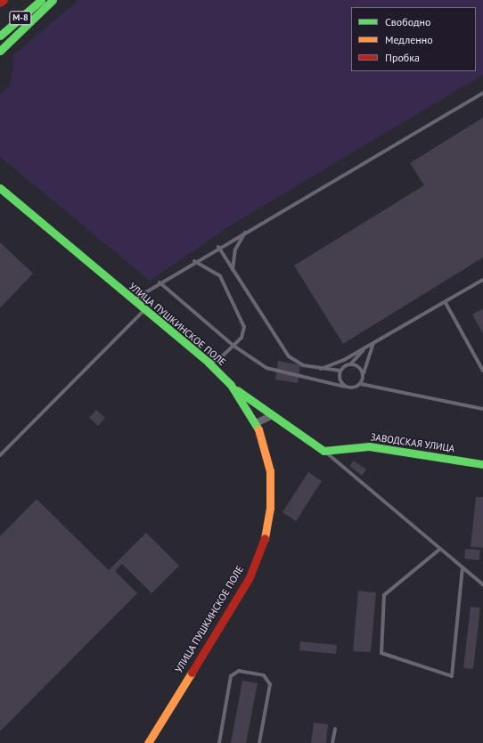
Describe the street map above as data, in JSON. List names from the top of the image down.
{
  "streets": {
    "main road": ["М-8", "УЛИЦА ПУШКИНСКОЕ ПОЛЕ", "ЗАВОДСКАЯ УЛИЦА"]
  },
  "legend": ["Свободно", "Медленно", "Пробка"]
}
